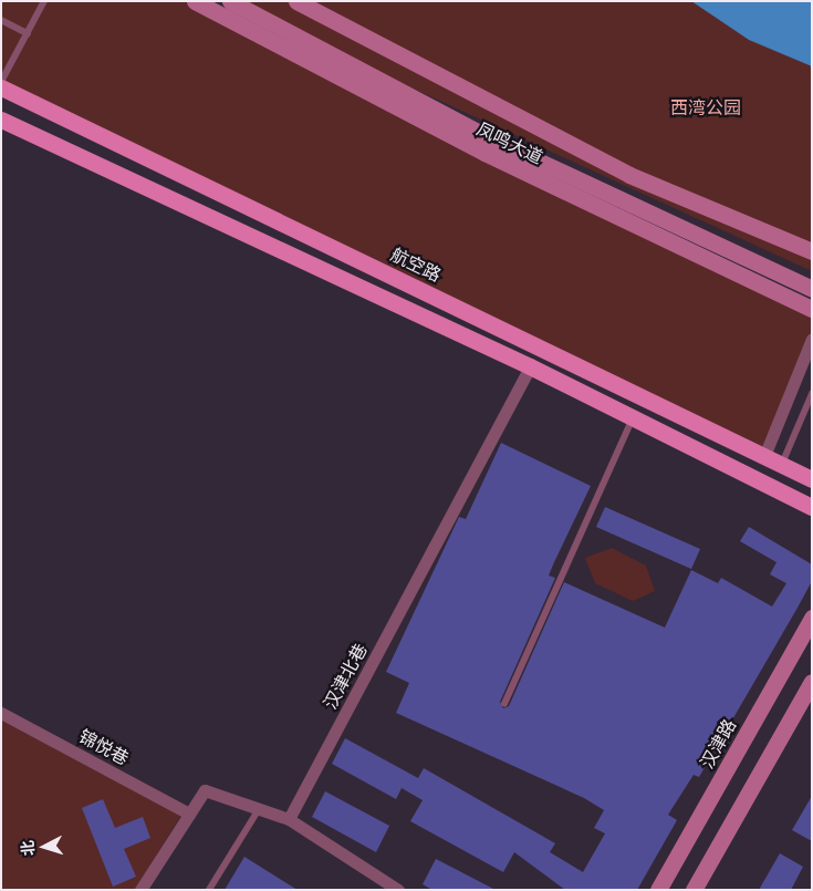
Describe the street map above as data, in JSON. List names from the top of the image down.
{
  "streets": {
    "main road": ["凤鸣大道", "航空路", "汉津路"],
    "street": ["汉津北巷", "锦悦巷"]
  },
  "parks": ["西湾公园"],
  "north": "left"
}
